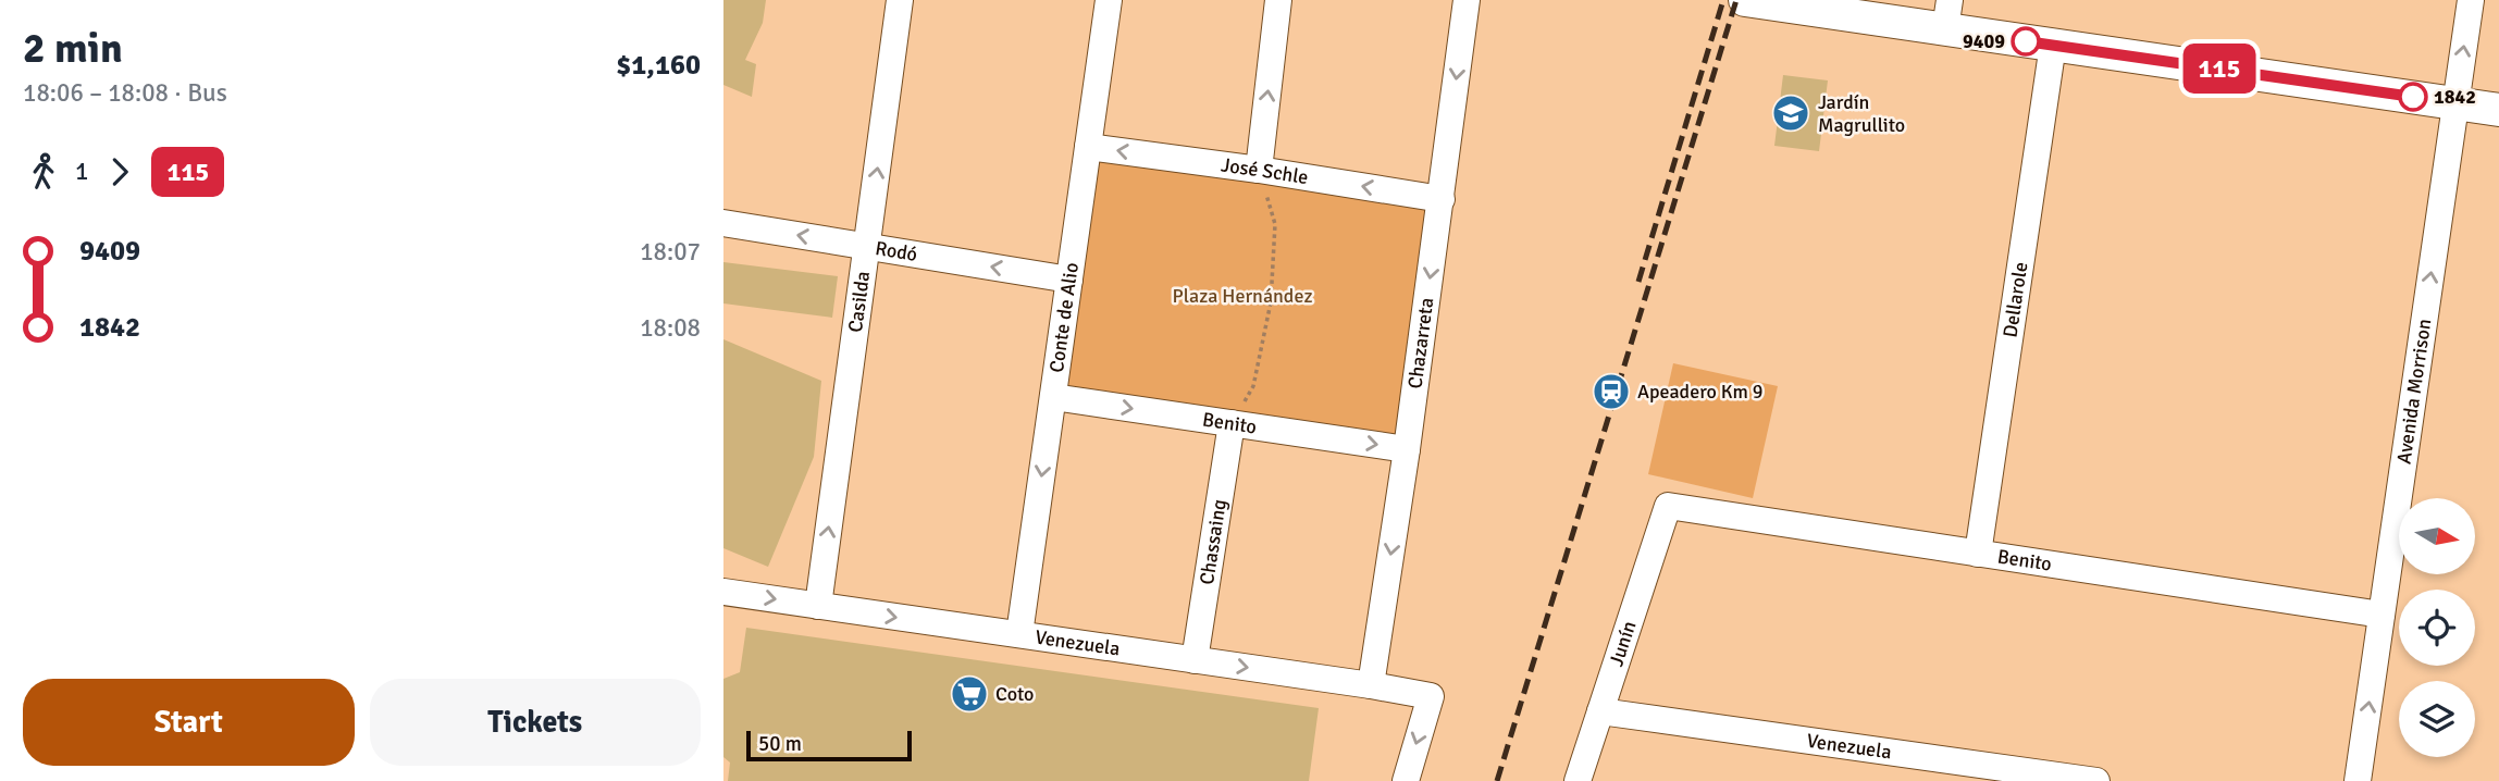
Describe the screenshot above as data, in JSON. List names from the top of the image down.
{
  "streets": {
    "street": [
      "José Schle",
      "Rodó",
      "Dellarole",
      "Casilda",
      "Conte de Alio",
      "Chazarreta",
      "Avenida Morrison",
      "Benito",
      "Chassaing",
      "Venezuela",
      "Junín"
    ]
  },
  "crossings": [
    ["José Schle", "Conte de Alio"],
    ["José Schle", "Chazarreta"],
    ["Rodó", "Casilda"],
    ["Rodó", "Conte de Alio"],
    ["Dellarole", "Benito"],
    ["Casilda", "Venezuela"],
    ["Conte de Alio", "Benito"],
    ["Conte de Alio", "Venezuela"],
    ["Chazarreta", "Benito"],
    ["Chazarreta", "Venezuela"],
    ["Avenida Morrison", "Benito"],
    ["Benito", "Chassaing"],
    ["Benito", "Junín"],
    ["Chassaing", "Venezuela"],
    ["Venezuela", "Junín"]
  ],
  "one_way": [
    "José Schle",
    "Rodó",
    "Casilda",
    "Conte de Alio",
    "Chazarreta",
    "Avenida Morrison",
    "Venezuela"
  ],
  "parks": ["Plaza Hernández"],
  "places": {
    "other": ["9409", "1842"],
    "school or university": ["Jardín Magrullito"],
    "station": ["Apeadero Km 9"],
    "supermarket": ["Coto"]
  },
  "lines": ["bus line 115"],
  "scale_bar": "50 m",
  "north": "right",
  "page": {
    "heading": ["2 min", "18:06 – 18:08 · Bus", "$1,160"],
    "on_map": "115",
    "legs": ["1", "115"],
    "list": [
      {
        "name": "9409",
        "value": "18:07"
      },
      {
        "name": "1842",
        "value": "18:08"
      }
    ],
    "buttons": ["Start", "Tickets"],
    "scale": "50 m"
  }
}
